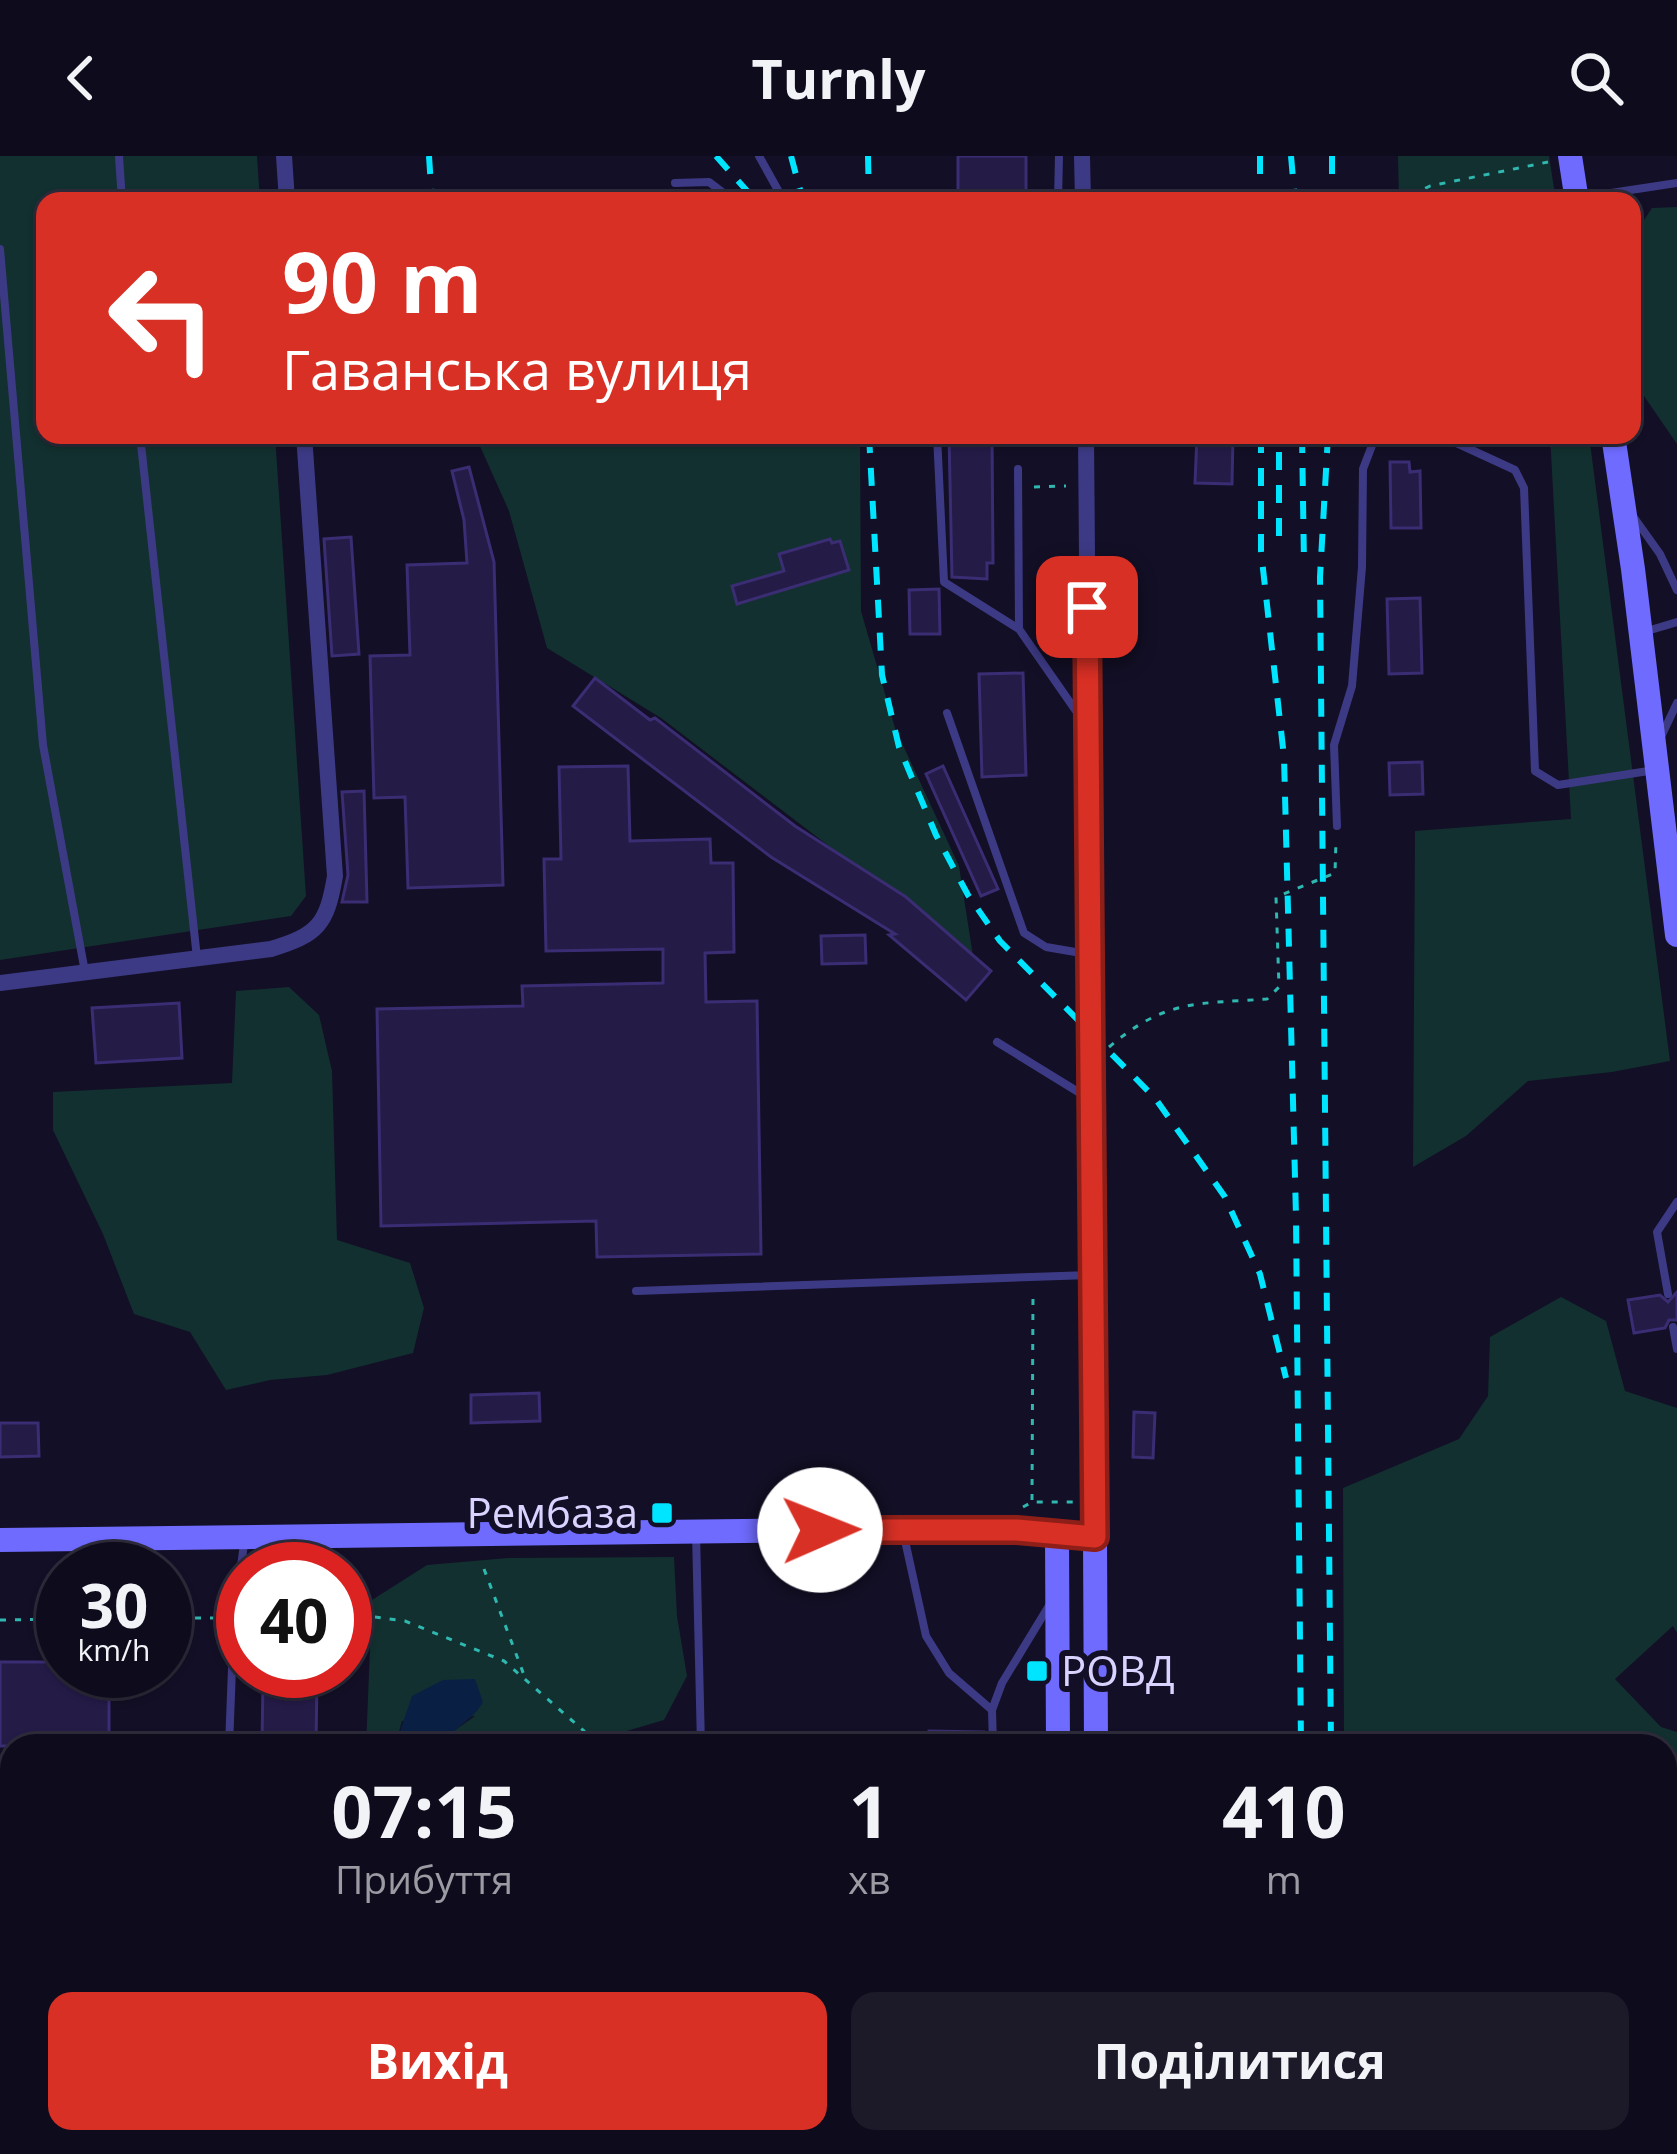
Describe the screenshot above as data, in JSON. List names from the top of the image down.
{
  "places": {
    "transit": ["Рембаза", "РОВД"]
  },
  "page": {
    "header": "Turnly",
    "turn": ["90 m", "Гаванська вулиця"],
    "speed": "30 km/h",
    "limit": "40",
    "eta": [
      "07:15",
      "Прибуття",
      "1",
      "хв",
      "410",
      "m"
    ],
    "buttons": ["Вихід", "Поділитися"]
  }
}
